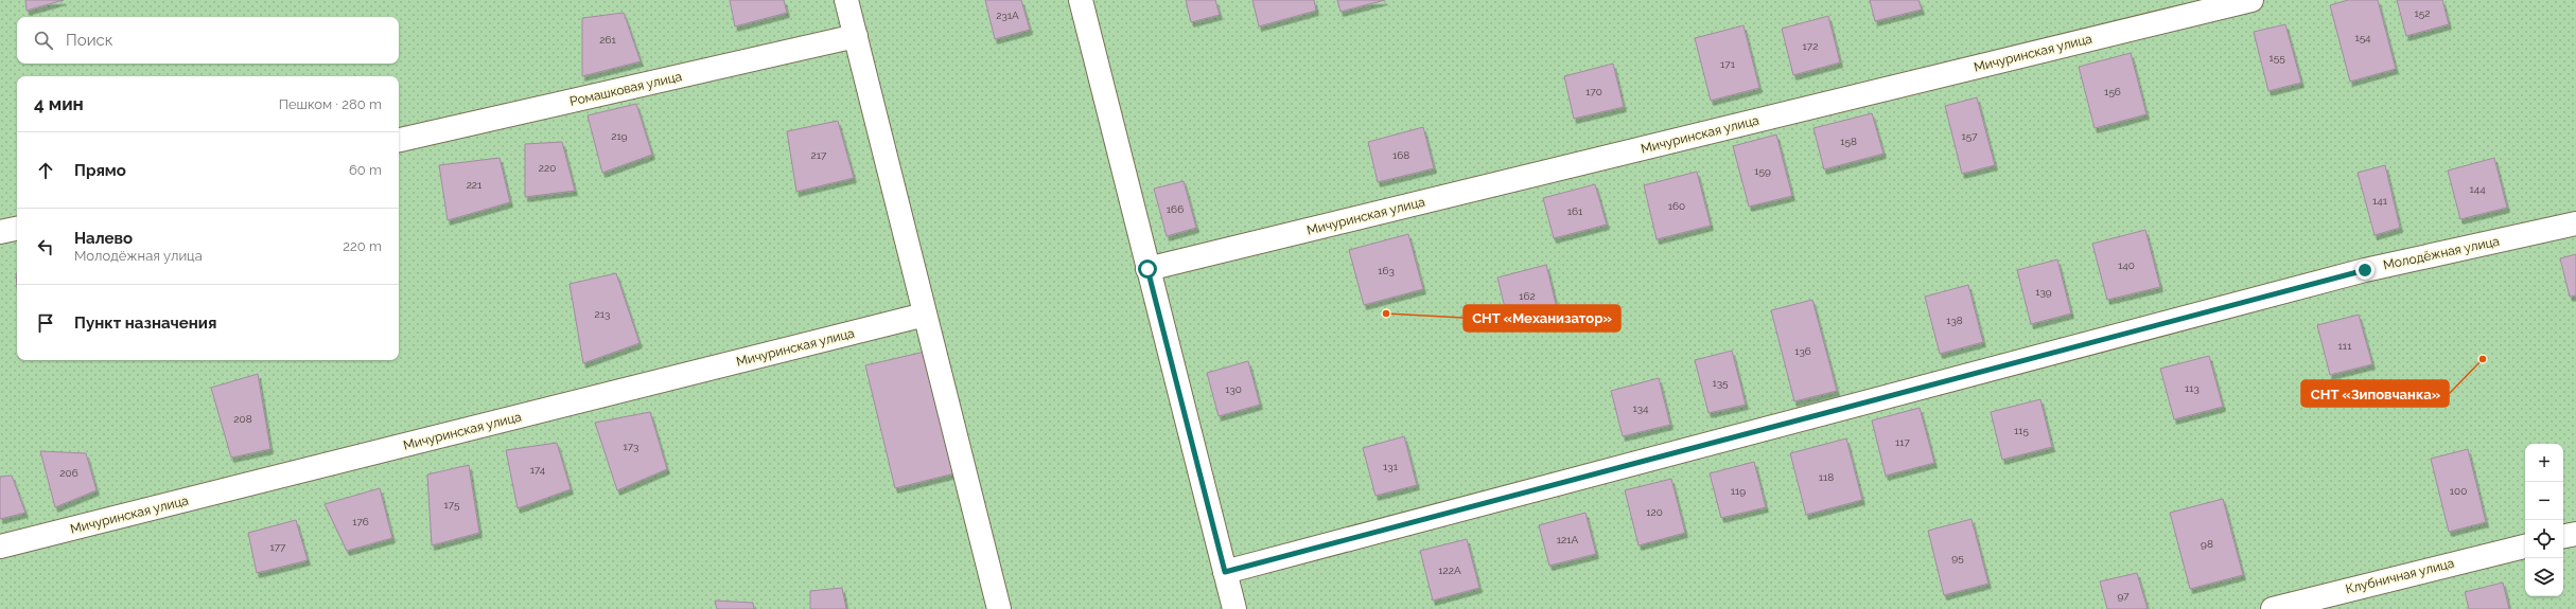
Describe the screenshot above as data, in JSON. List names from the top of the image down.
{
  "streets": {
    "street": [
      "Мичуринская улица",
      "Ромашковая улица",
      "Молодёжная улица",
      "Клубничная улица"
    ]
  },
  "places": ["СНТ «Механизатор»", "СНТ «Зиповчанка»"],
  "house_numbers": [
    "152",
    "231А",
    "154",
    "261",
    "172",
    "155",
    "171",
    "170",
    "156",
    "219",
    "157",
    "158",
    "217",
    "168",
    "220",
    "159",
    "221",
    "144",
    "141",
    "160",
    "166",
    "161",
    "140",
    "163",
    "139",
    "162",
    "213",
    "138",
    "111",
    "136",
    "135",
    "113",
    "130",
    "134",
    "208",
    "115",
    "117",
    "173",
    "131",
    "174",
    "206",
    "118",
    "119",
    "100",
    "175",
    "120",
    "176",
    "121А",
    "98",
    "177",
    "95",
    "122А",
    "97"
  ],
  "page": {
    "search": "Поиск",
    "heading": ["4 мин", "Пешком · 280 m"],
    "list": [
      ["Прямо", "60 m"],
      ["Налево", "Молодёжная улица", "220 m"],
      "Пункт назначения"
    ],
    "map_buttons": ["+", "−"]
  }
}
